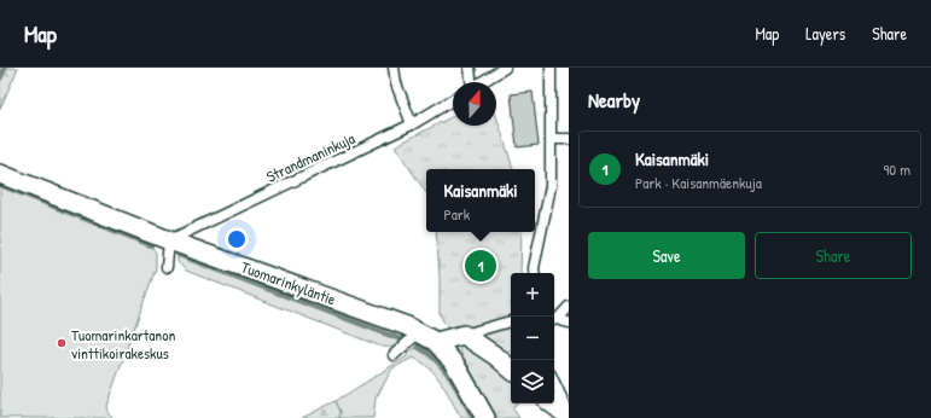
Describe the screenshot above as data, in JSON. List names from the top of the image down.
{
  "streets": {
    "street": ["Tuomarinkyläntie"],
    "lane": ["Strandmaninkuja"]
  },
  "crossings": [
    ["Strandmaninkuja", "Tuomarinkyläntie"]
  ],
  "places": ["Tuomarinkartanon vinttikoirakeskus"],
  "north": "top",
  "page": {
    "header": "Map",
    "nav": ["Map", "Layers", "Share"],
    "heading": "Nearby",
    "list": [
      {
        "mark": "1",
        "name": "Kaisanmäki",
        "note": "Park · Kaisanmäenkuja",
        "value": "90 m"
      }
    ],
    "popup": ["Kaisanmäki", "Park"],
    "buttons": ["Save", "Share"],
    "pins": "1",
    "map_buttons": ["+", "−"]
  }
}
